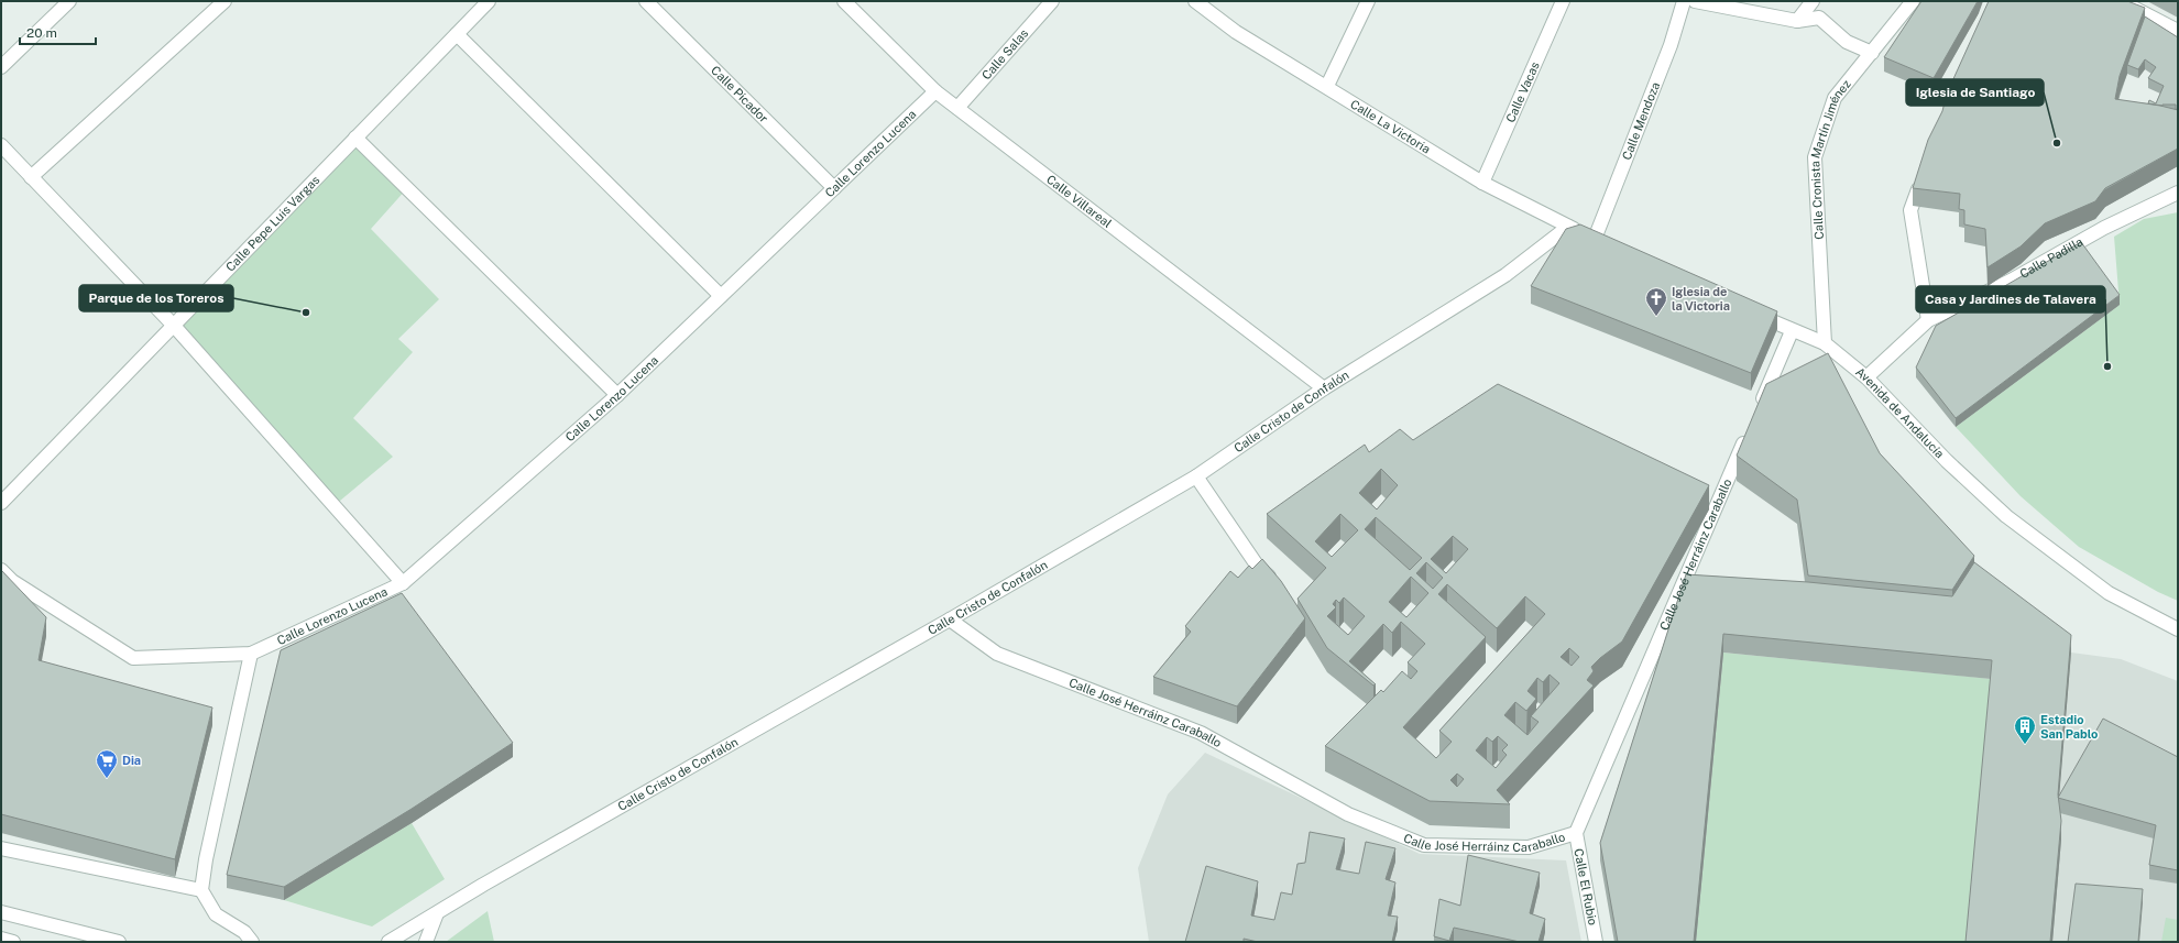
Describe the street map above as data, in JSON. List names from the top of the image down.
{
  "streets": {
    "street": [
      "Calle Salas",
      "Calle Vacas",
      "Calle Picador",
      "Calle Mendoza",
      "Calle La Victoria",
      "Calle Lorenzo Lucena",
      "Calle Cronista Martín Jiménez",
      "Calle Villareal",
      "Calle Pepe Luis Vargas",
      "Calle Padilla",
      "Calle Cristo de Confalón",
      "Avenida de Andalucía",
      "Calle José Herráinz Caraballo",
      "Calle El Rubio"
    ]
  },
  "crossings": [
    ["Calle Salas", "Calle Villareal"],
    ["Calle Vacas", "Calle La Victoria"],
    ["Calle Picador", "Calle Lorenzo Lucena"],
    ["Calle Mendoza", "Calle La Victoria"],
    ["Calle La Victoria", "Calle Cristo de Confalón"],
    ["Calle Lorenzo Lucena", "Calle Villareal"],
    ["Calle Cronista Martín Jiménez", "Avenida de Andalucía"],
    ["Calle Villareal", "Calle Cristo de Confalón"],
    ["Calle Padilla", "Avenida de Andalucía"],
    ["Calle Cristo de Confalón", "Calle José Herráinz Caraballo"],
    ["Calle José Herráinz Caraballo", "Calle El Rubio"]
  ],
  "places": {
    "other": ["Iglesia de Santiago", "Parque de los Toreros", "Casa y Jardines de Talavera"],
    "church": ["Iglesia de la Victoria"],
    "building": ["Estadio San Pablo"],
    "supermarket": ["Dia"]
  },
  "scale_bar": "20 m"
}
